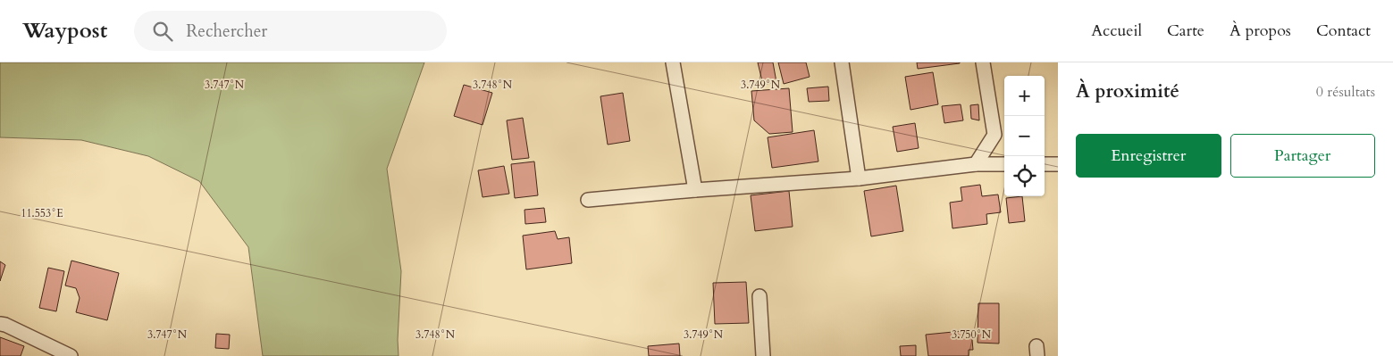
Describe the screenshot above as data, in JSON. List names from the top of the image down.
{
  "page": {
    "header": "Waypost",
    "search": "Rechercher",
    "nav": [
      "Accueil",
      "Carte",
      "À propos",
      "Contact"
    ],
    "heading": ["À proximité", "0 résultats"],
    "map_buttons": ["+", "−"],
    "buttons": ["Enregistrer", "Partager"]
  },
  "coordinates": [
    "3.747°N",
    "3.748°N",
    "3.749°N",
    "11.553°E",
    "3.750°N"
  ]
}
